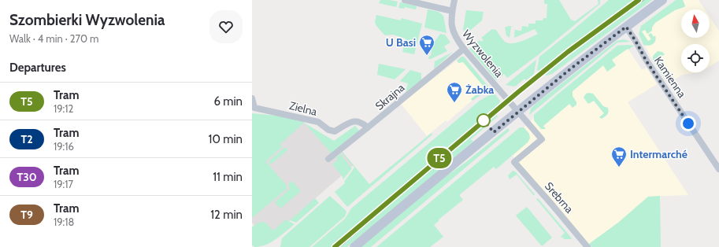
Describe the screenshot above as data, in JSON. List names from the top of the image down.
{
  "streets": {
    "street": [
      "Wyzwolenia",
      "Kamienna",
      "Skrajna",
      "Zielna",
      "Srebrna"
    ]
  },
  "crossings": [
    ["Wyzwolenia", "Skrajna"],
    ["Wyzwolenia", "Srebrna"],
    ["Skrajna", "Zielna"]
  ],
  "places": {
    "supermarket": ["U Basi", "Żabka", "Intermarché"]
  },
  "lines": ["tram line T5"],
  "north": "top",
  "page": {
    "heading": [
      ["Szombierki Wyzwolenia", "Walk · 4 min · 270 m"],
      "Departures"
    ],
    "on_map": "T5",
    "list": [
      {
        "mark": "T5",
        "name": "Tram",
        "note": "19:12",
        "value": "6 min"
      },
      {
        "mark": "T2",
        "name": "Tram",
        "note": "19:16",
        "value": "10 min"
      },
      {
        "mark": "T30",
        "name": "Tram",
        "note": "19:17",
        "value": "11 min"
      },
      {
        "mark": "T9",
        "name": "Tram",
        "note": "19:18",
        "value": "12 min"
      }
    ]
  }
}
